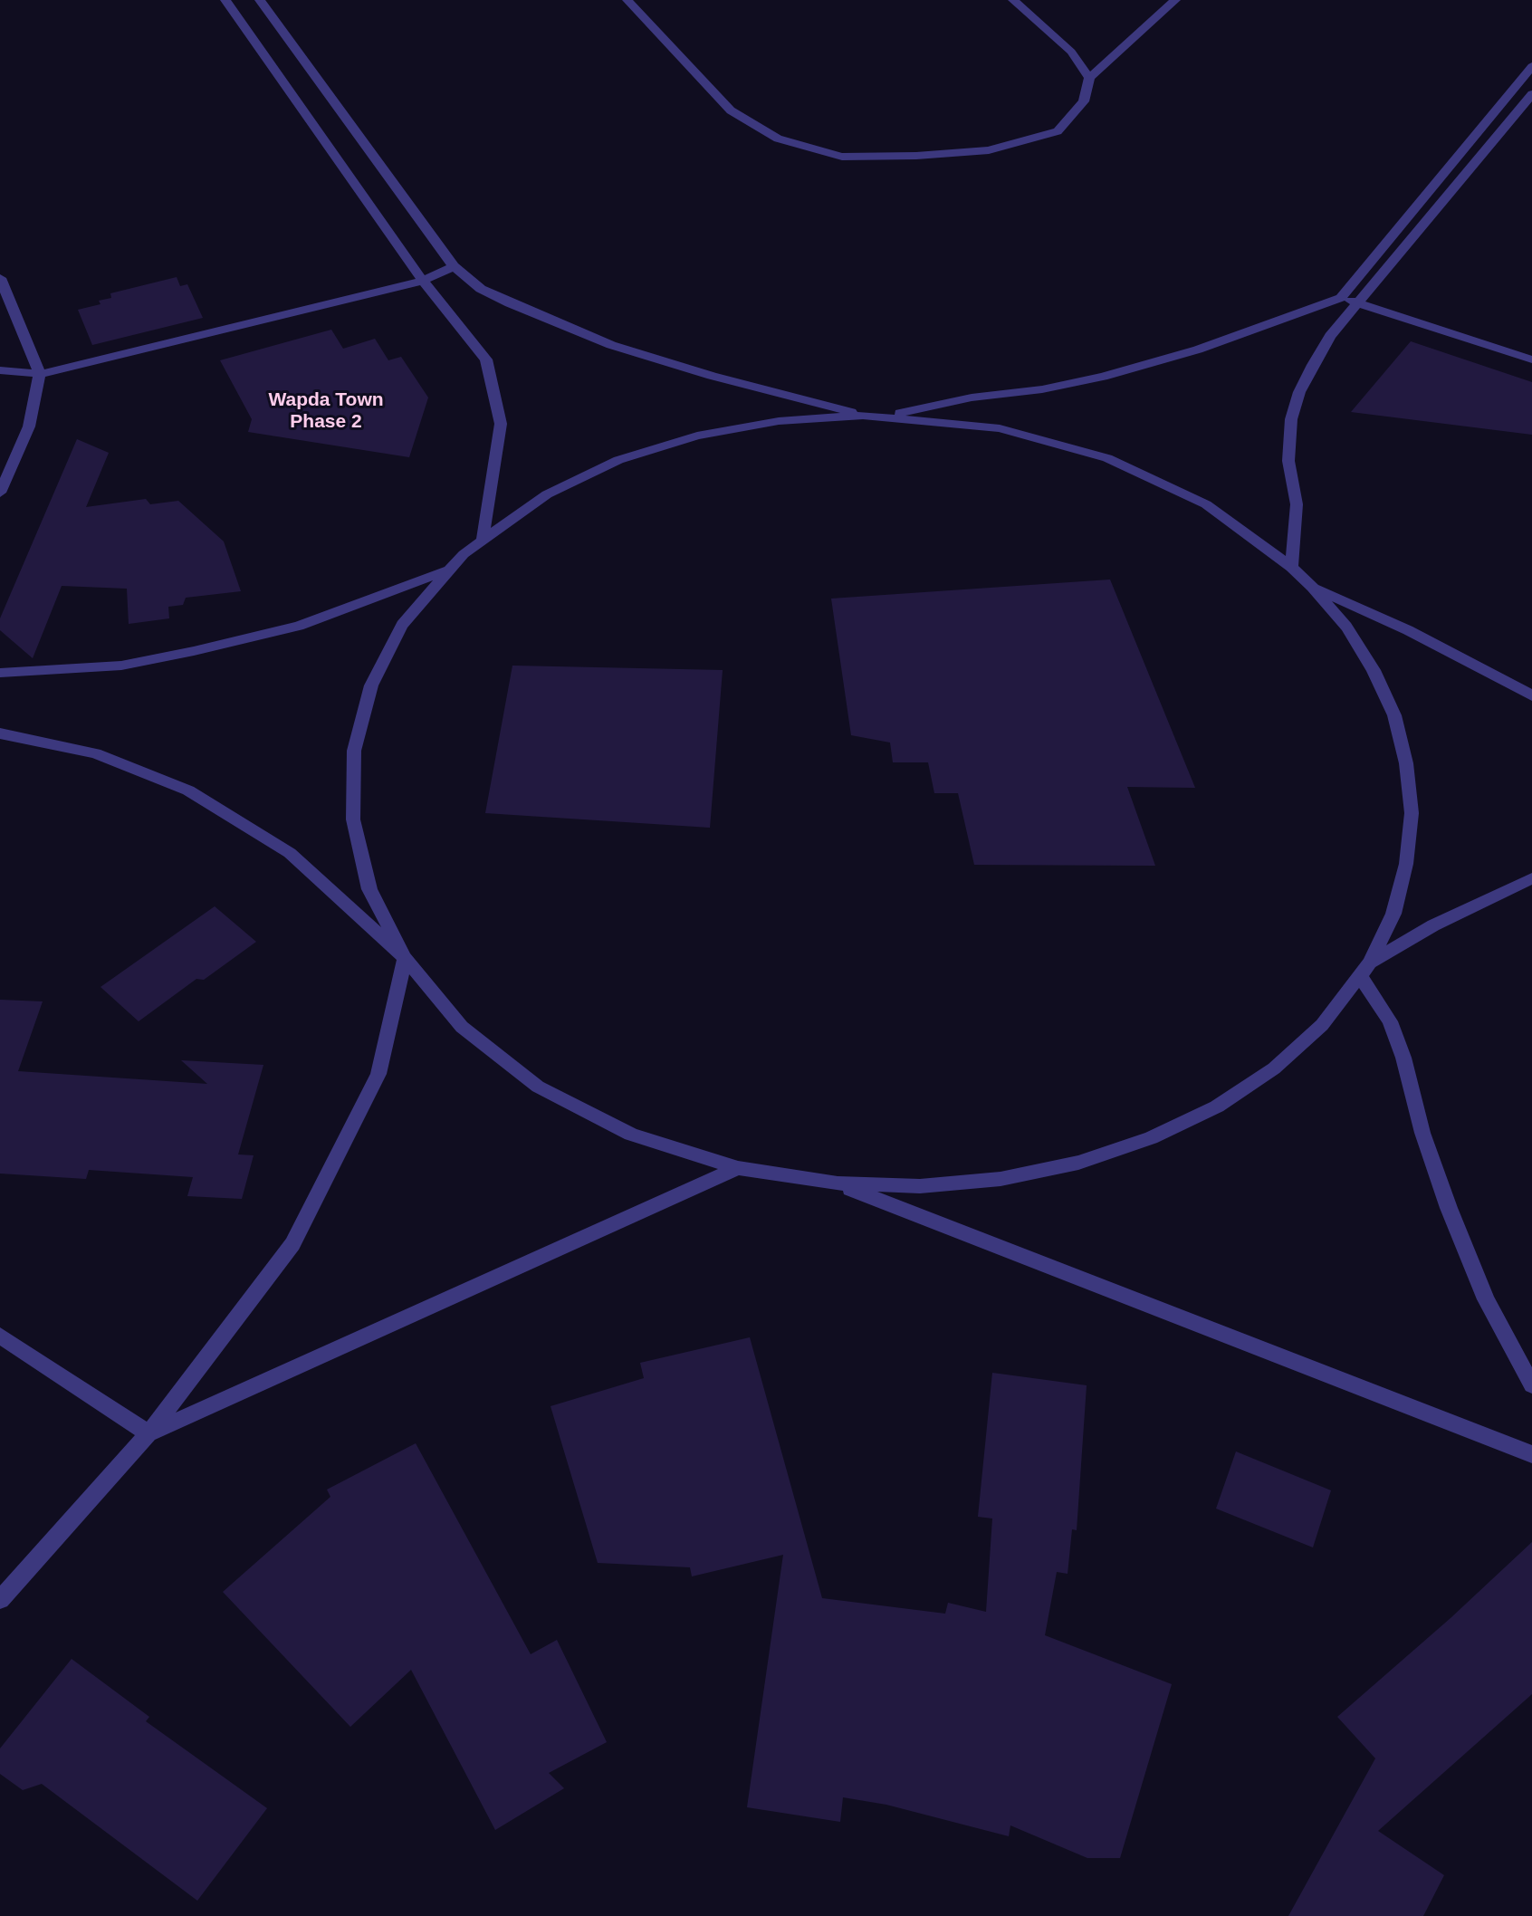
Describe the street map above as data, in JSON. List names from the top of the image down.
{
  "districts": ["Wapda Town Phase 2"]
}
